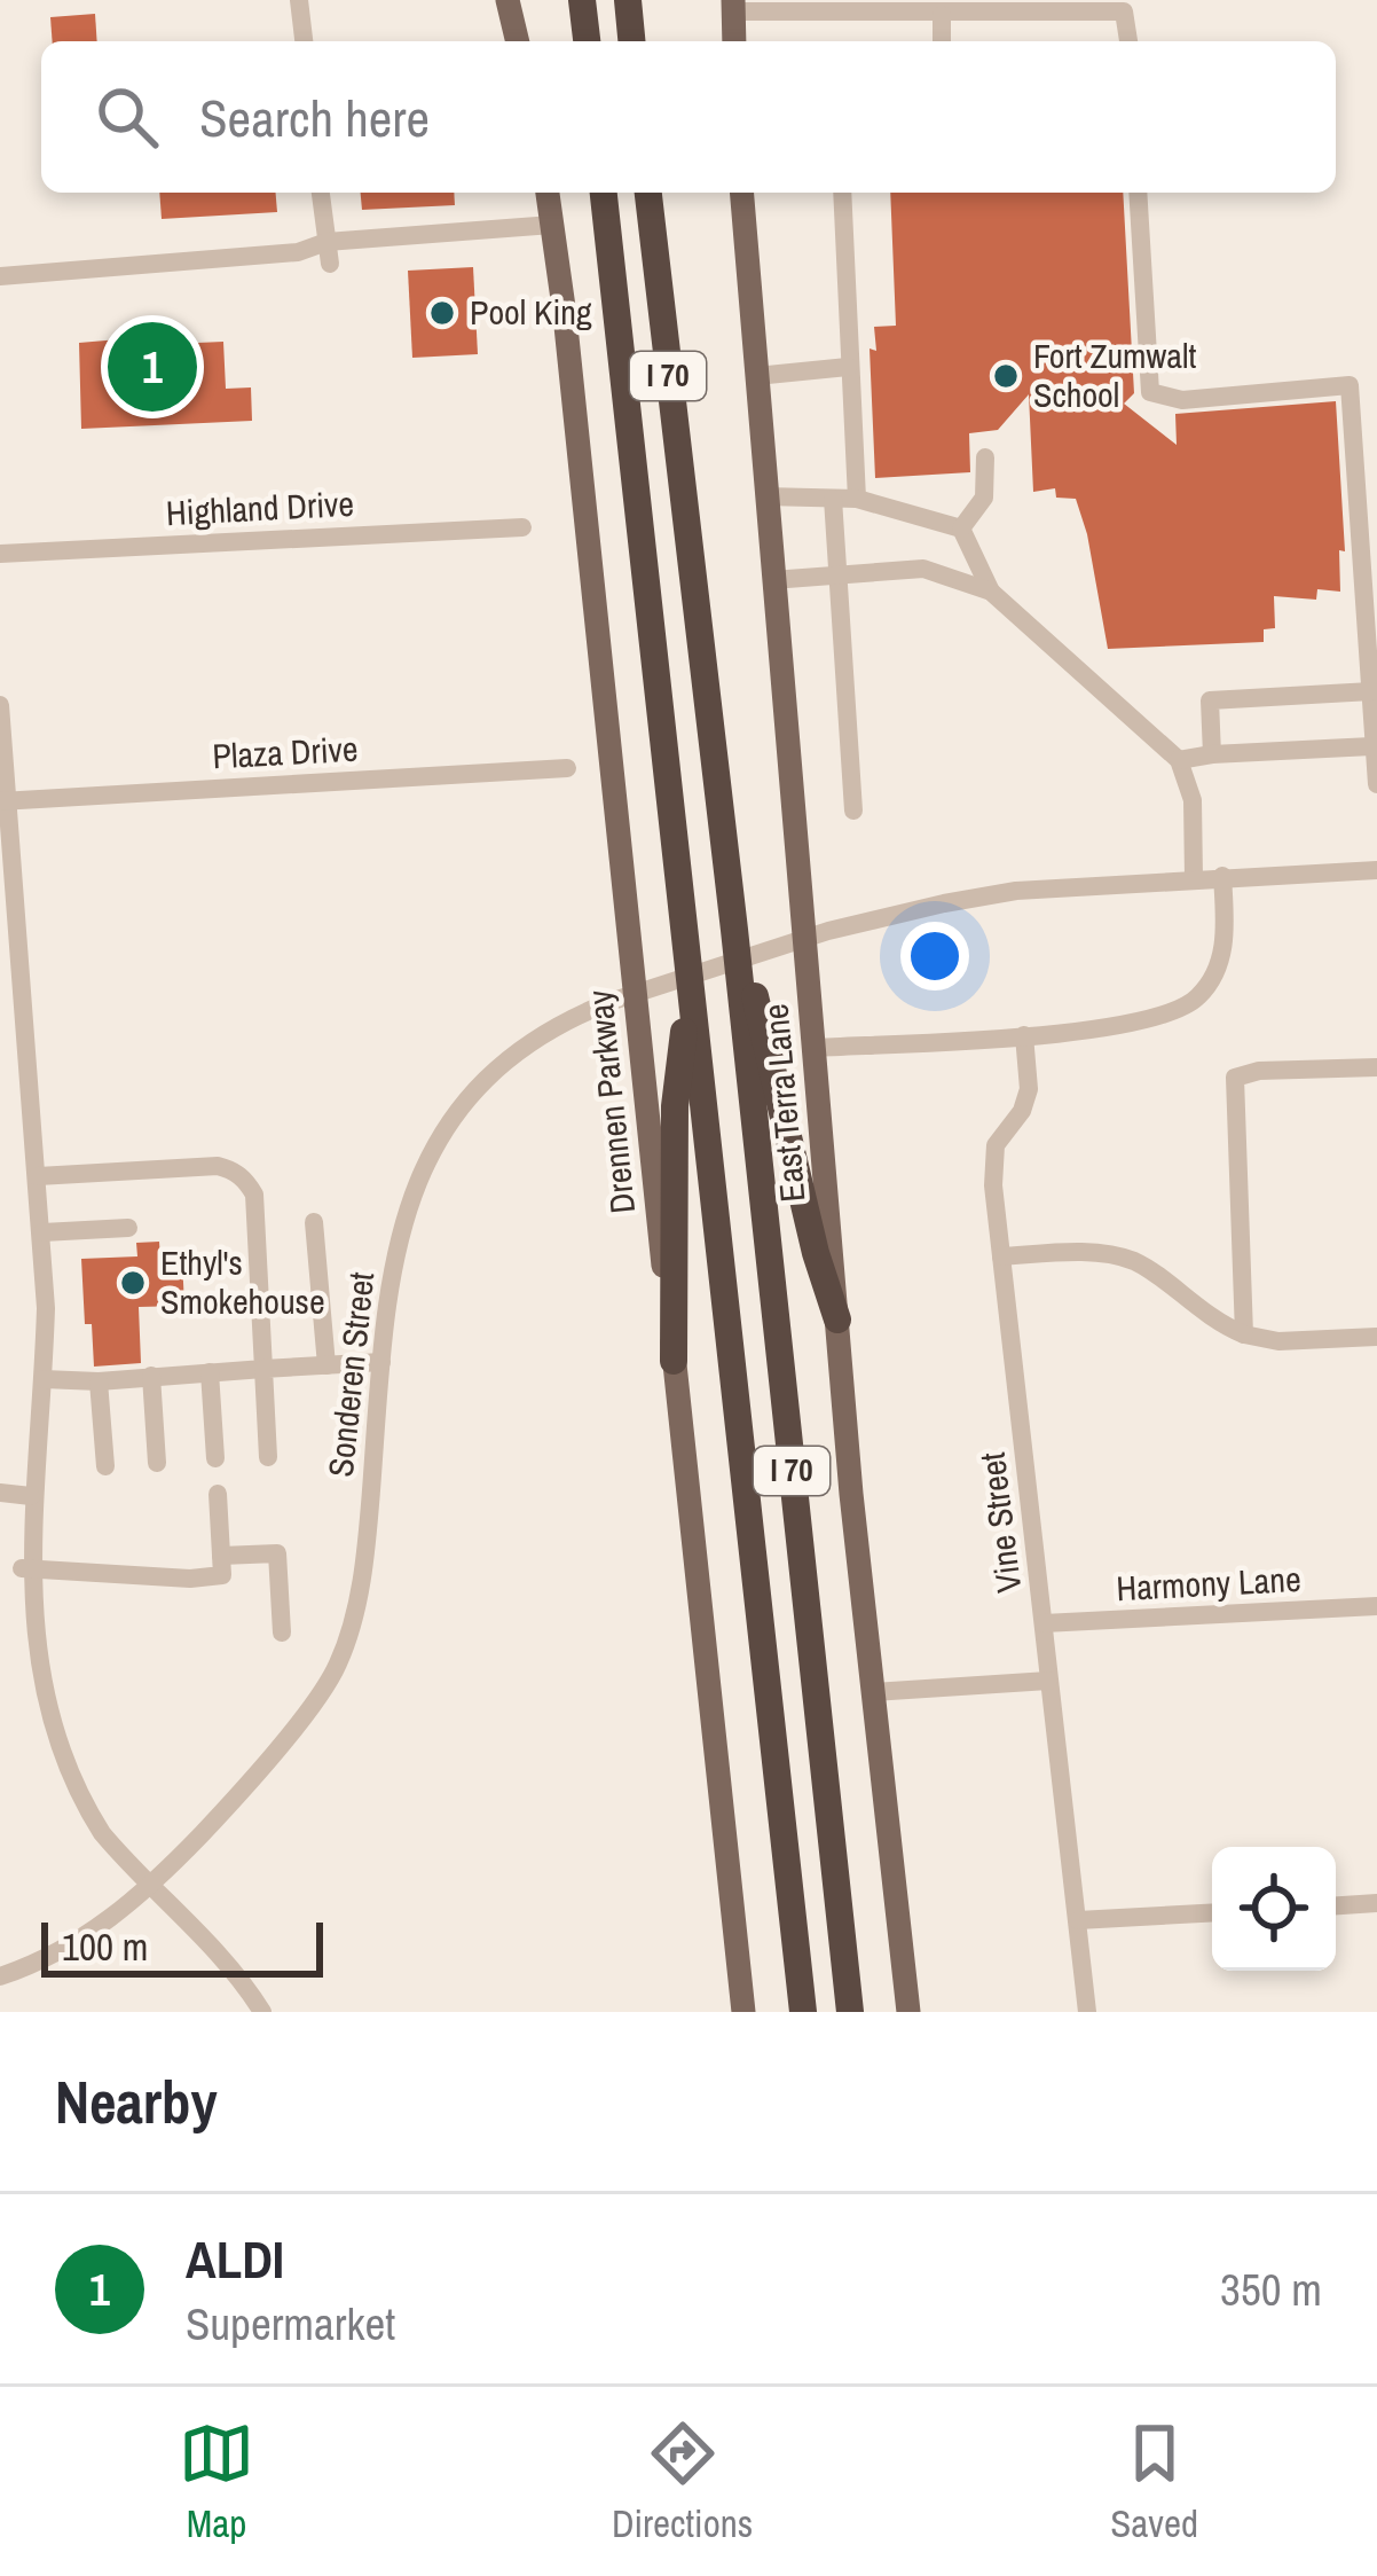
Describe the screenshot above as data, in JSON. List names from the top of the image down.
{
  "streets": {
    "highway": ["I 70"],
    "main road": ["Drennen Parkway", "East Terra Lane"],
    "street": [
      "Highland Drive",
      "Plaza Drive",
      "Sonderen Street",
      "Vine Street",
      "Harmony Lane"
    ]
  },
  "crossings": [
    ["Vine Street", "Harmony Lane"]
  ],
  "places": ["Pool King", "Fort Zumwalt School", "Ethyl's Smokehouse"],
  "scale_bar": "100 m",
  "page": {
    "search": "Search here",
    "pins": "1",
    "scale": "100 m",
    "heading": "Nearby",
    "list": [
      {
        "mark": "1",
        "name": "ALDI",
        "note": "Supermarket",
        "value": "350 m"
      }
    ],
    "nav": ["Map", "Directions", "Saved"]
  }
}
